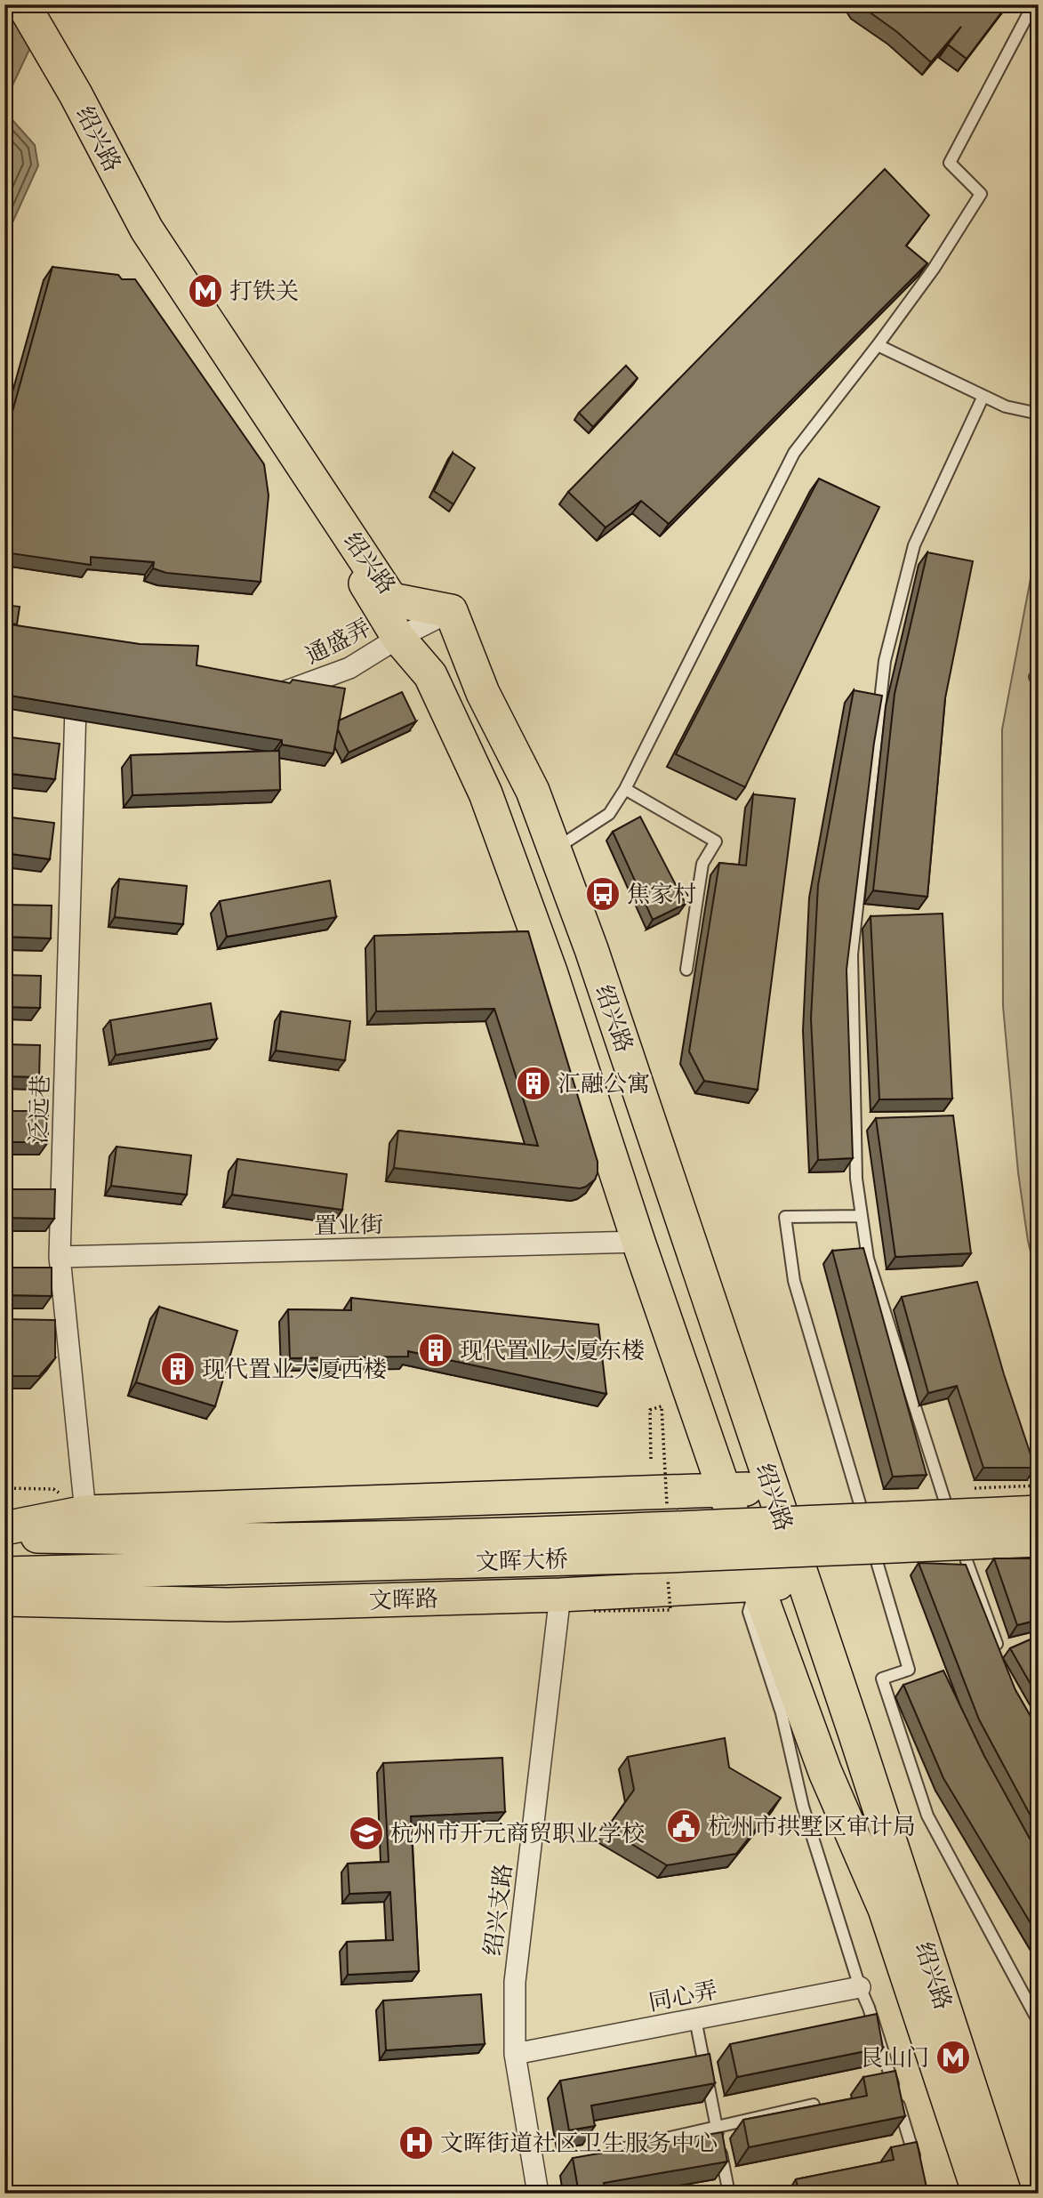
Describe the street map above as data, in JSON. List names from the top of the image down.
{
  "streets": {
    "main road": ["绍兴路", "文晖大桥", "文晖路"],
    "street": [
      "通盛弄",
      "泛远巷",
      "置业街",
      "绍兴支路",
      "同心弄"
    ]
  },
  "crossings": [
    ["绍兴路", "通盛弄"],
    ["绍兴路", "置业街"],
    ["绍兴路", "文晖路"],
    ["泛远巷", "置业街"],
    ["文晖路", "绍兴支路"],
    ["绍兴支路", "同心弄"]
  ],
  "places": {
    "metro station": ["打铁关", "艮山门"],
    "bus stop": ["焦家村"],
    "building": ["汇融公寓", "现代置业大厦东楼", "现代置业大厦西楼"],
    "public building": ["杭州市拱墅区审计局"],
    "school or university": ["杭州市开元商贸职业学校"],
    "hospital": ["文晖街道社区卫生服务中心"]
  }
}
